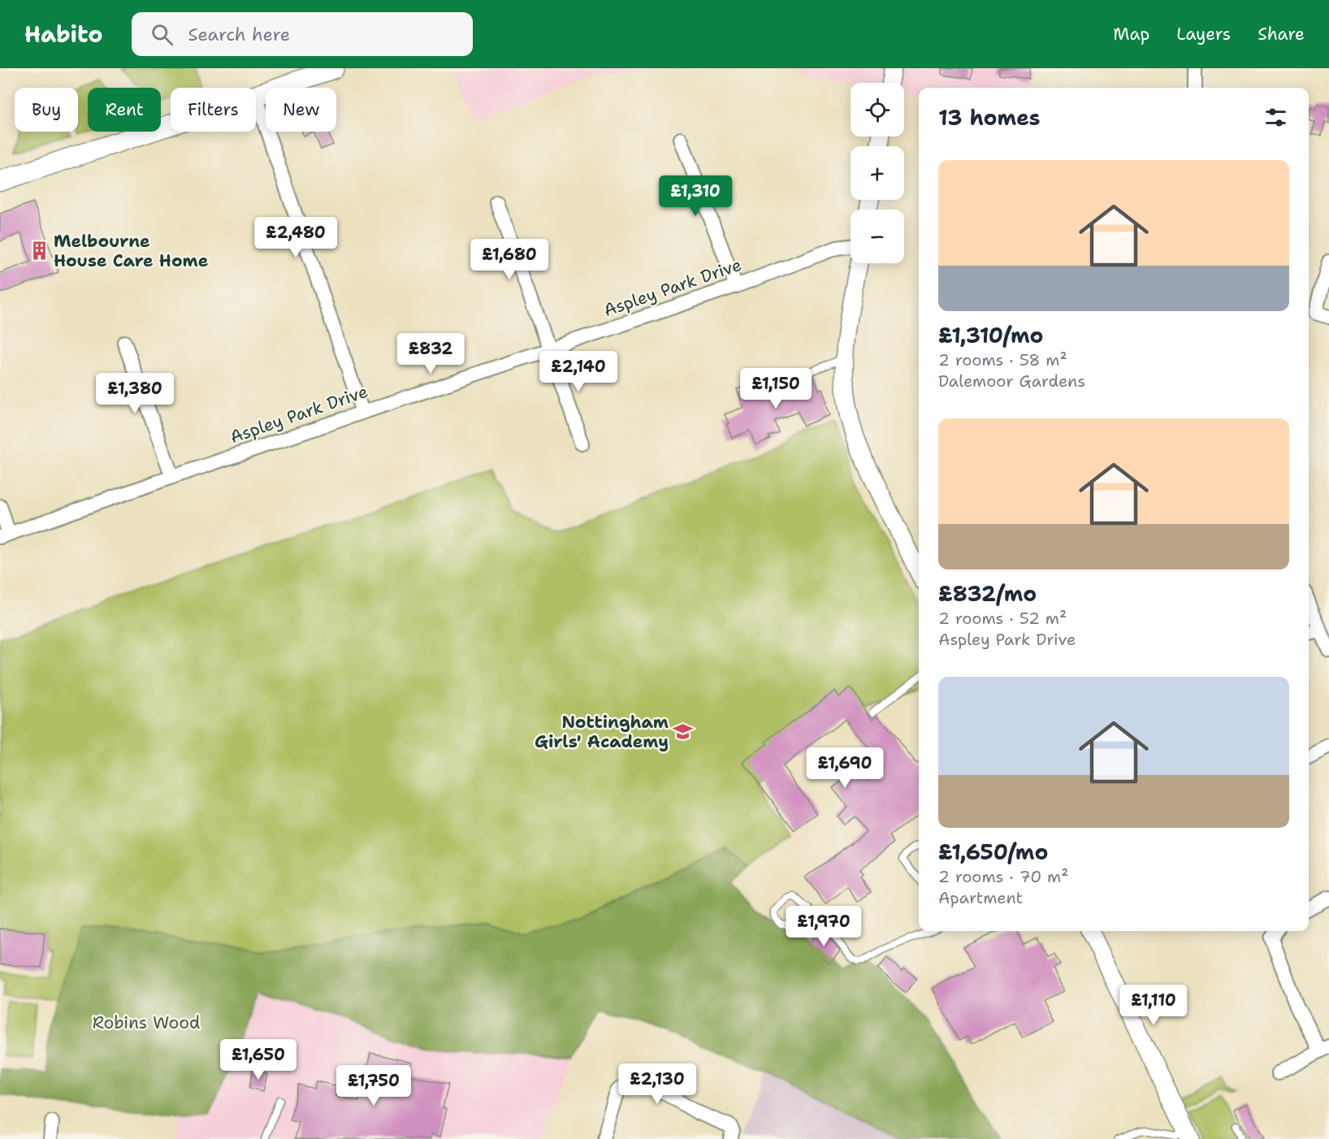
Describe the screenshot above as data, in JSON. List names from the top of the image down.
{
  "streets": {
    "street": ["Aspley Park Drive"]
  },
  "parks": ["Robins Wood"],
  "places": {
    "building": ["Melbourne House Care Home"],
    "school or university": ["Nottingham Girls' Academy"]
  },
  "page": {
    "header": "Habito",
    "search": "Search here",
    "nav": ["Map", "Layers", "Share"],
    "map_buttons": ["+", "−"],
    "chip": [
      "Buy",
      "Rent",
      "Filters",
      "New"
    ],
    "heading": "13 homes",
    "list": [
      {
        "name": "£1,310/mo",
        "note": "2 rooms · 58 m² · Dalemoor Gardens"
      },
      {
        "name": "£832/mo",
        "note": "2 rooms · 52 m² · Aspley Park Drive"
      },
      {
        "name": "£1,650/mo",
        "note": "2 rooms · 70 m² · Apartment"
      }
    ],
    "price": [
      "£1,310",
      "£2,480",
      "£1,680",
      "£832",
      "£2,140",
      "£1,150",
      "£1,380",
      "£1,690",
      "£1,970",
      "£1,110",
      "£1,650",
      "£2,130",
      "£1,750"
    ]
  }
}
